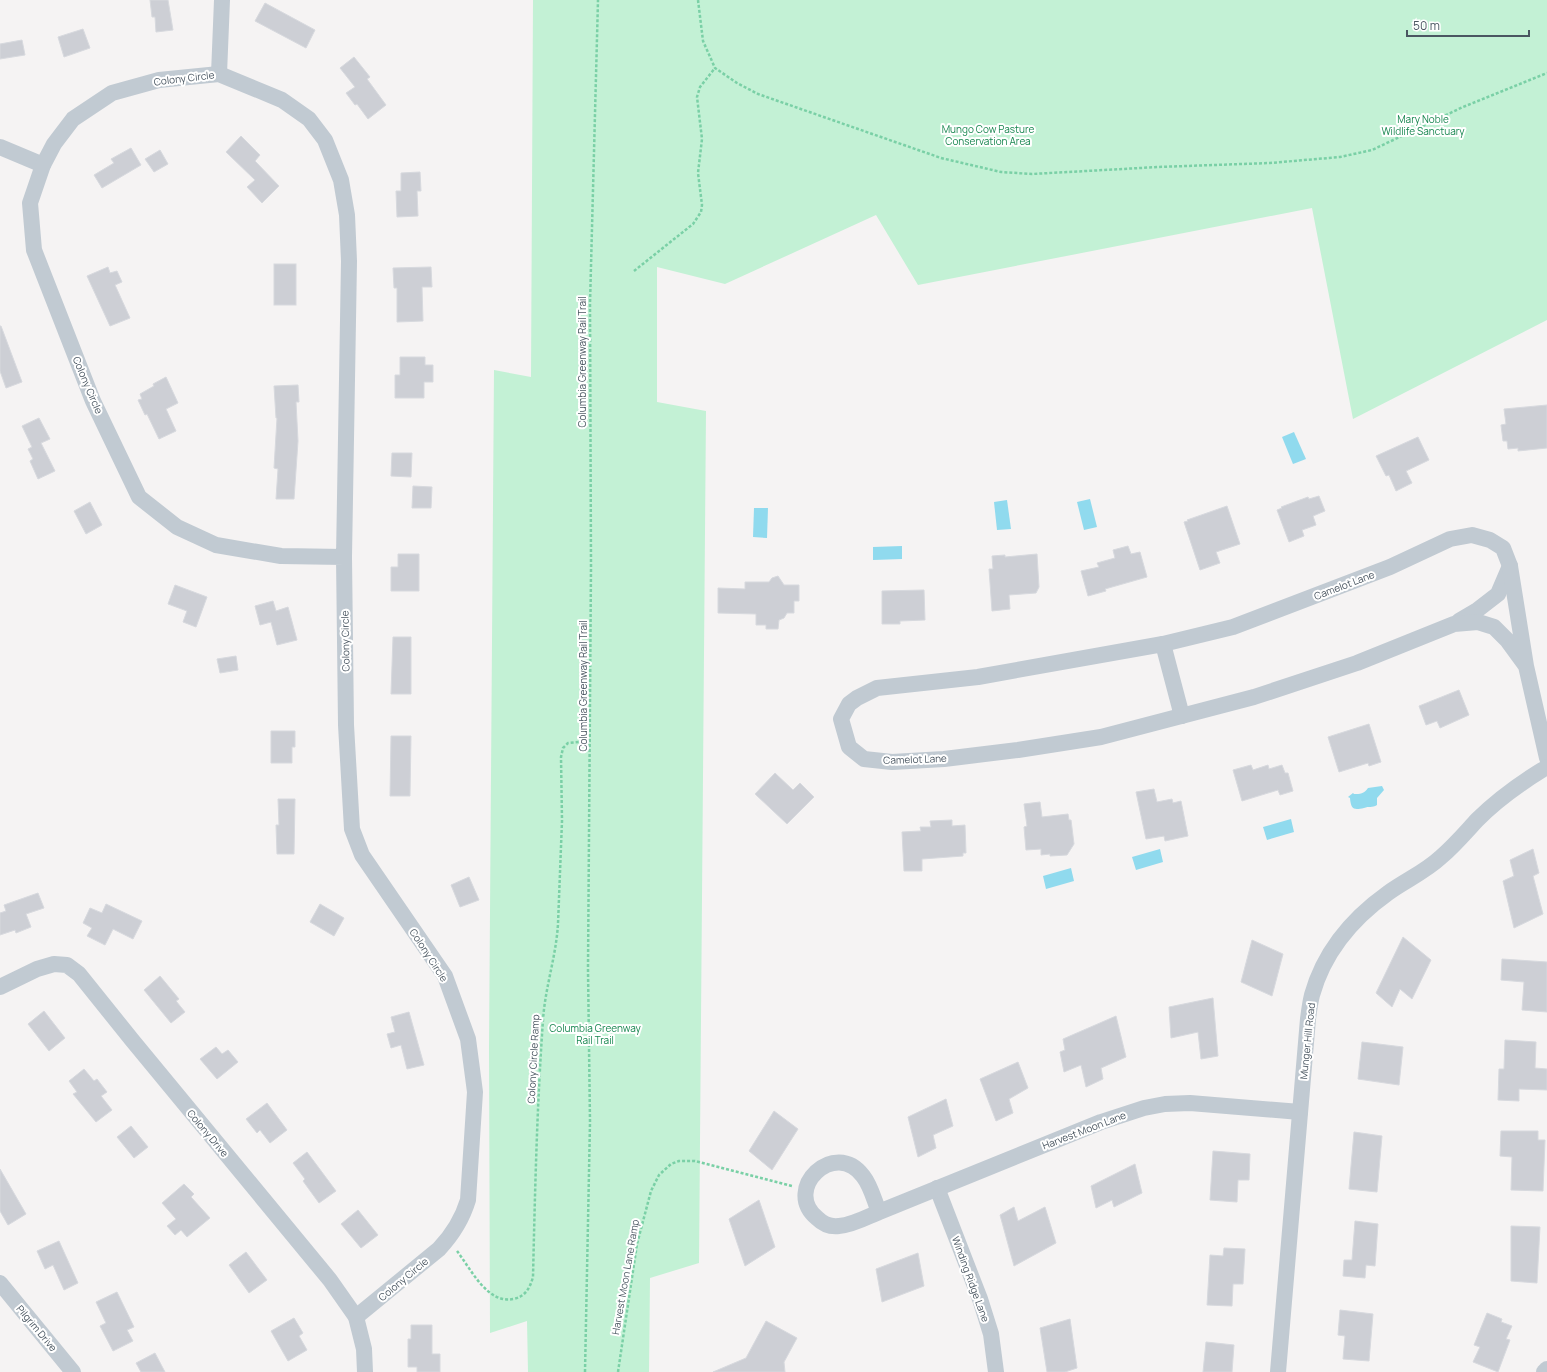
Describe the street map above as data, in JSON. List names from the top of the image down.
{
  "streets": {
    "street": [
      "Colony Circle",
      "Camelot Lane",
      "Munger Hill Road",
      "Harvest Moon Lane",
      "Colony Drive",
      "Winding Ridge Lane",
      "Pilgrim Drive"
    ],
    "path": ["Columbia Greenway Rail Trail", "Colony Circle Ramp", "Harvest Moon Lane Ramp"]
  },
  "crossings": [
    ["Colony Circle", "Colony Circle Ramp"],
    ["Colony Circle", "Colony Drive"],
    ["Columbia Greenway Rail Trail", "Colony Circle Ramp"],
    ["Munger Hill Road", "Harvest Moon Lane"],
    ["Harvest Moon Lane", "Harvest Moon Lane Ramp"],
    ["Harvest Moon Lane", "Winding Ridge Lane"]
  ],
  "parks": ["Mary Noble Wildlife Sanctuary", "Mungo Cow Pasture Conservation Area", "Columbia Greenway Rail Trail"],
  "scale_bar": "50 m"
}
